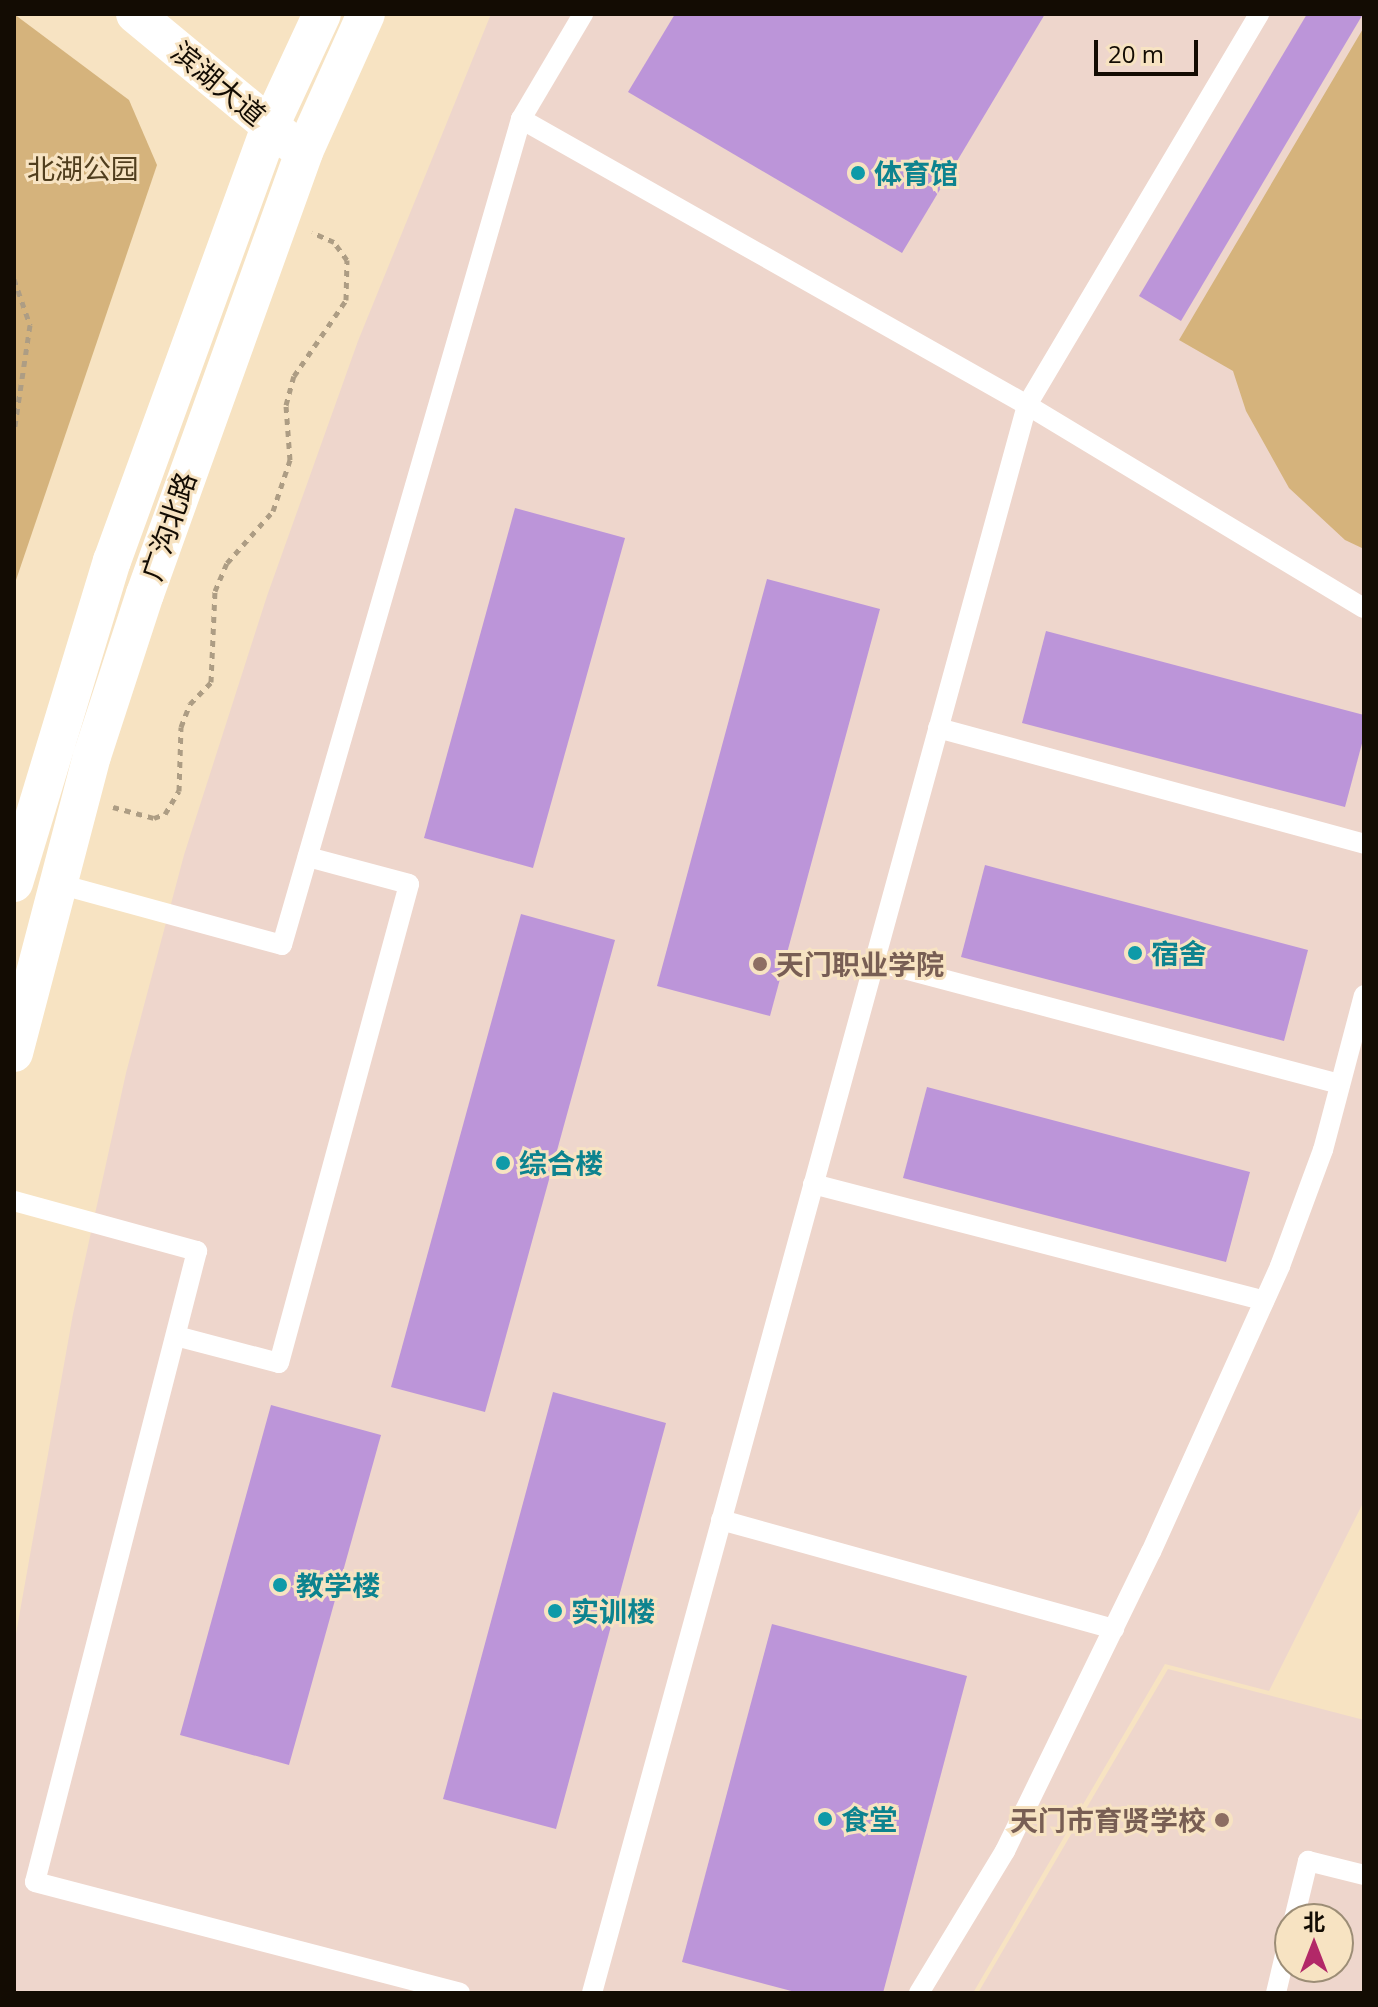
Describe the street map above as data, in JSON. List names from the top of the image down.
{
  "streets": {
    "street": ["滨湖大道", "广沟北路"]
  },
  "crossings": [
    ["滨湖大道", "广沟北路"]
  ],
  "parks": ["北湖公园"],
  "places": [
    "体育馆",
    "宿舍",
    "天门职业学院",
    "综合楼",
    "教学楼",
    "实训楼",
    "食堂",
    "天门市育贤学校"
  ],
  "scale_bar": "20 m",
  "north": "top"
}
